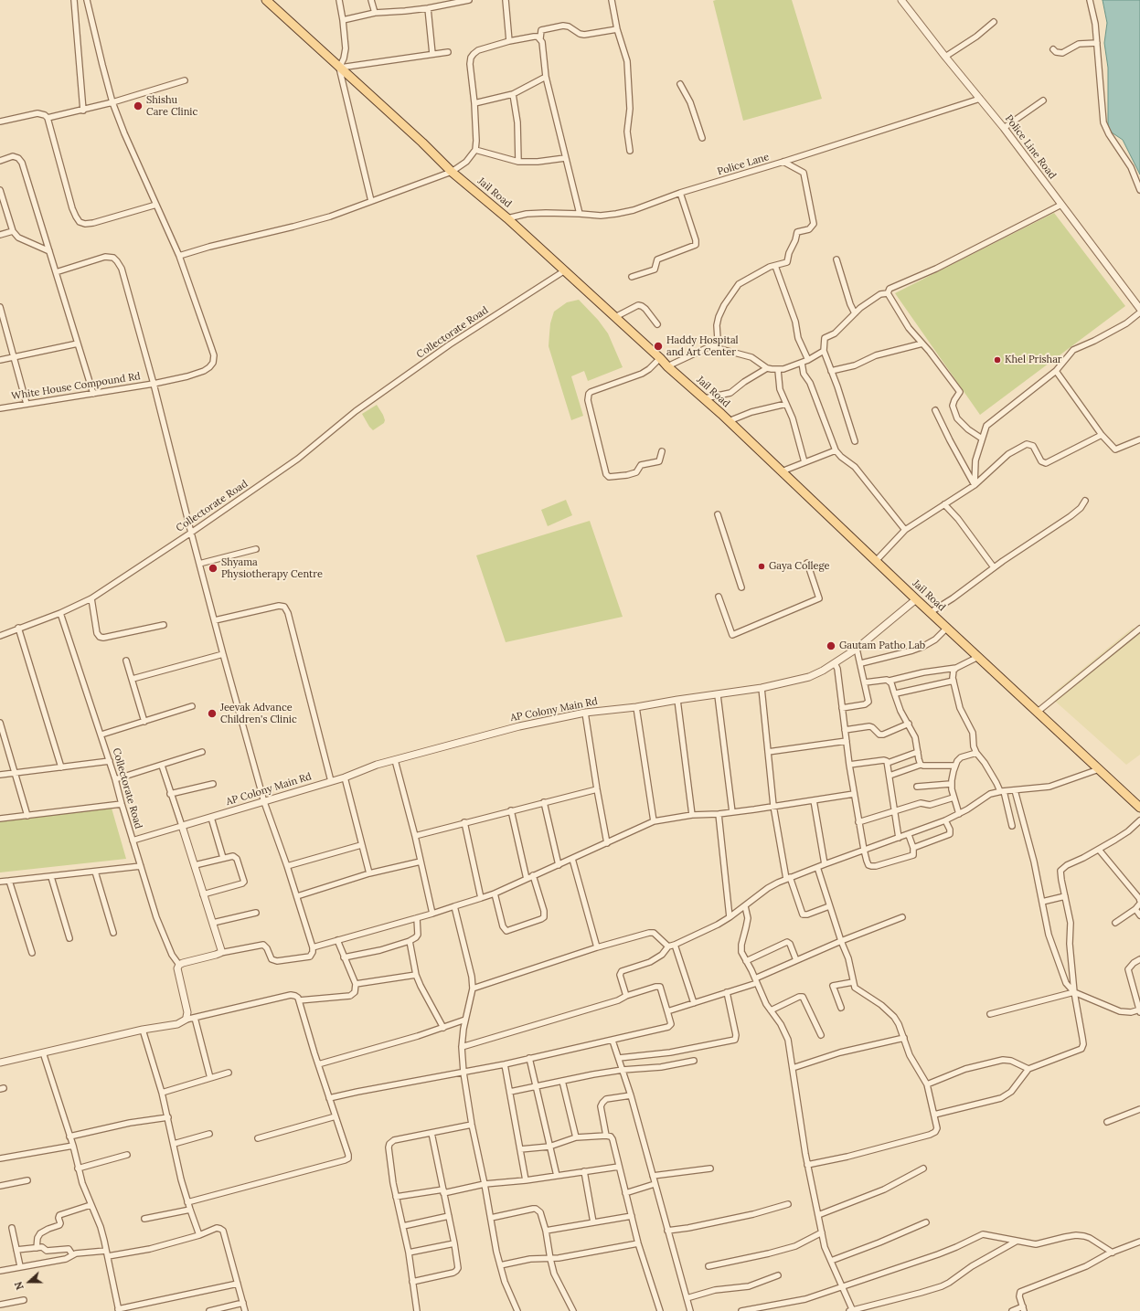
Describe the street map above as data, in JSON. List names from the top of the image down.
{
  "streets": {
    "main road": ["Jail Road"],
    "street": [
      "Police Line Road",
      "Police Lane",
      "Collectorate Road",
      "White House Compound Rd",
      "AP Colony Main Rd"
    ]
  },
  "crossings": [
    ["Police Line Road", "Police Lane"],
    ["Police Lane", "Jail Road"],
    ["Jail Road", "Collectorate Road"],
    ["Jail Road", "AP Colony Main Rd"]
  ],
  "places": [
    "Shishu Care Clinic",
    "Haddy Hospital and Art Center",
    "Khel Prishar",
    "Gaya College",
    "Shyama Physiotherapy Centre",
    "Gautam Patho Lab",
    "Jeevak Advance Children's Clinic"
  ],
  "north": "left"
}
